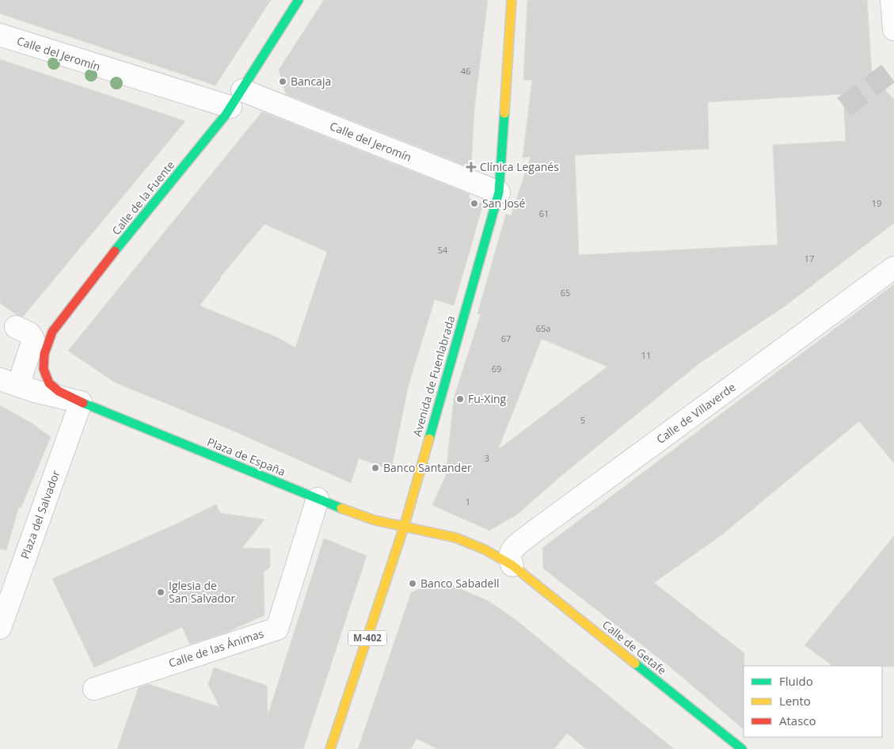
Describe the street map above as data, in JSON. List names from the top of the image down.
{
  "streets": {
    "main road": [
      "Calle de la Fuente",
      "Avenida de Fuenlabrada",
      "Plaza de España",
      "M-402",
      "Calle de Getafe"
    ],
    "street": [
      "Calle del Jeromín",
      "Calle de Villaverde",
      "Plaza del Salvador",
      "Calle de las Ánimas"
    ]
  },
  "crossings": [
    ["Calle del Jeromín", "Calle de la Fuente"],
    ["Calle del Jeromín", "Avenida de Fuenlabrada"],
    ["Calle de la Fuente", "Plaza de España"],
    ["Calle de la Fuente", "Plaza del Salvador"],
    ["Avenida de Fuenlabrada", "Plaza de España"],
    ["Avenida de Fuenlabrada", "Calle de Getafe"],
    ["Calle de Villaverde", "Calle de Getafe"],
    ["Plaza de España", "Plaza del Salvador"],
    ["Plaza de España", "Calle de Getafe"],
    ["Plaza de España", "Calle de las Ánimas"]
  ],
  "places": {
    "other": [
      "Bancaja",
      "San José",
      "Fu-Xing",
      "Banco Santander",
      "Banco Sabadell",
      "Iglesia de San Salvador"
    ],
    "health": ["Clínica Leganés"]
  },
  "house_numbers": [
    "46",
    "19",
    "61",
    "54",
    "17",
    "65",
    "65a",
    "67",
    "11",
    "69",
    "5",
    "3",
    "1"
  ],
  "legend": ["Fluido", "Lento", "Atasco"]
}
